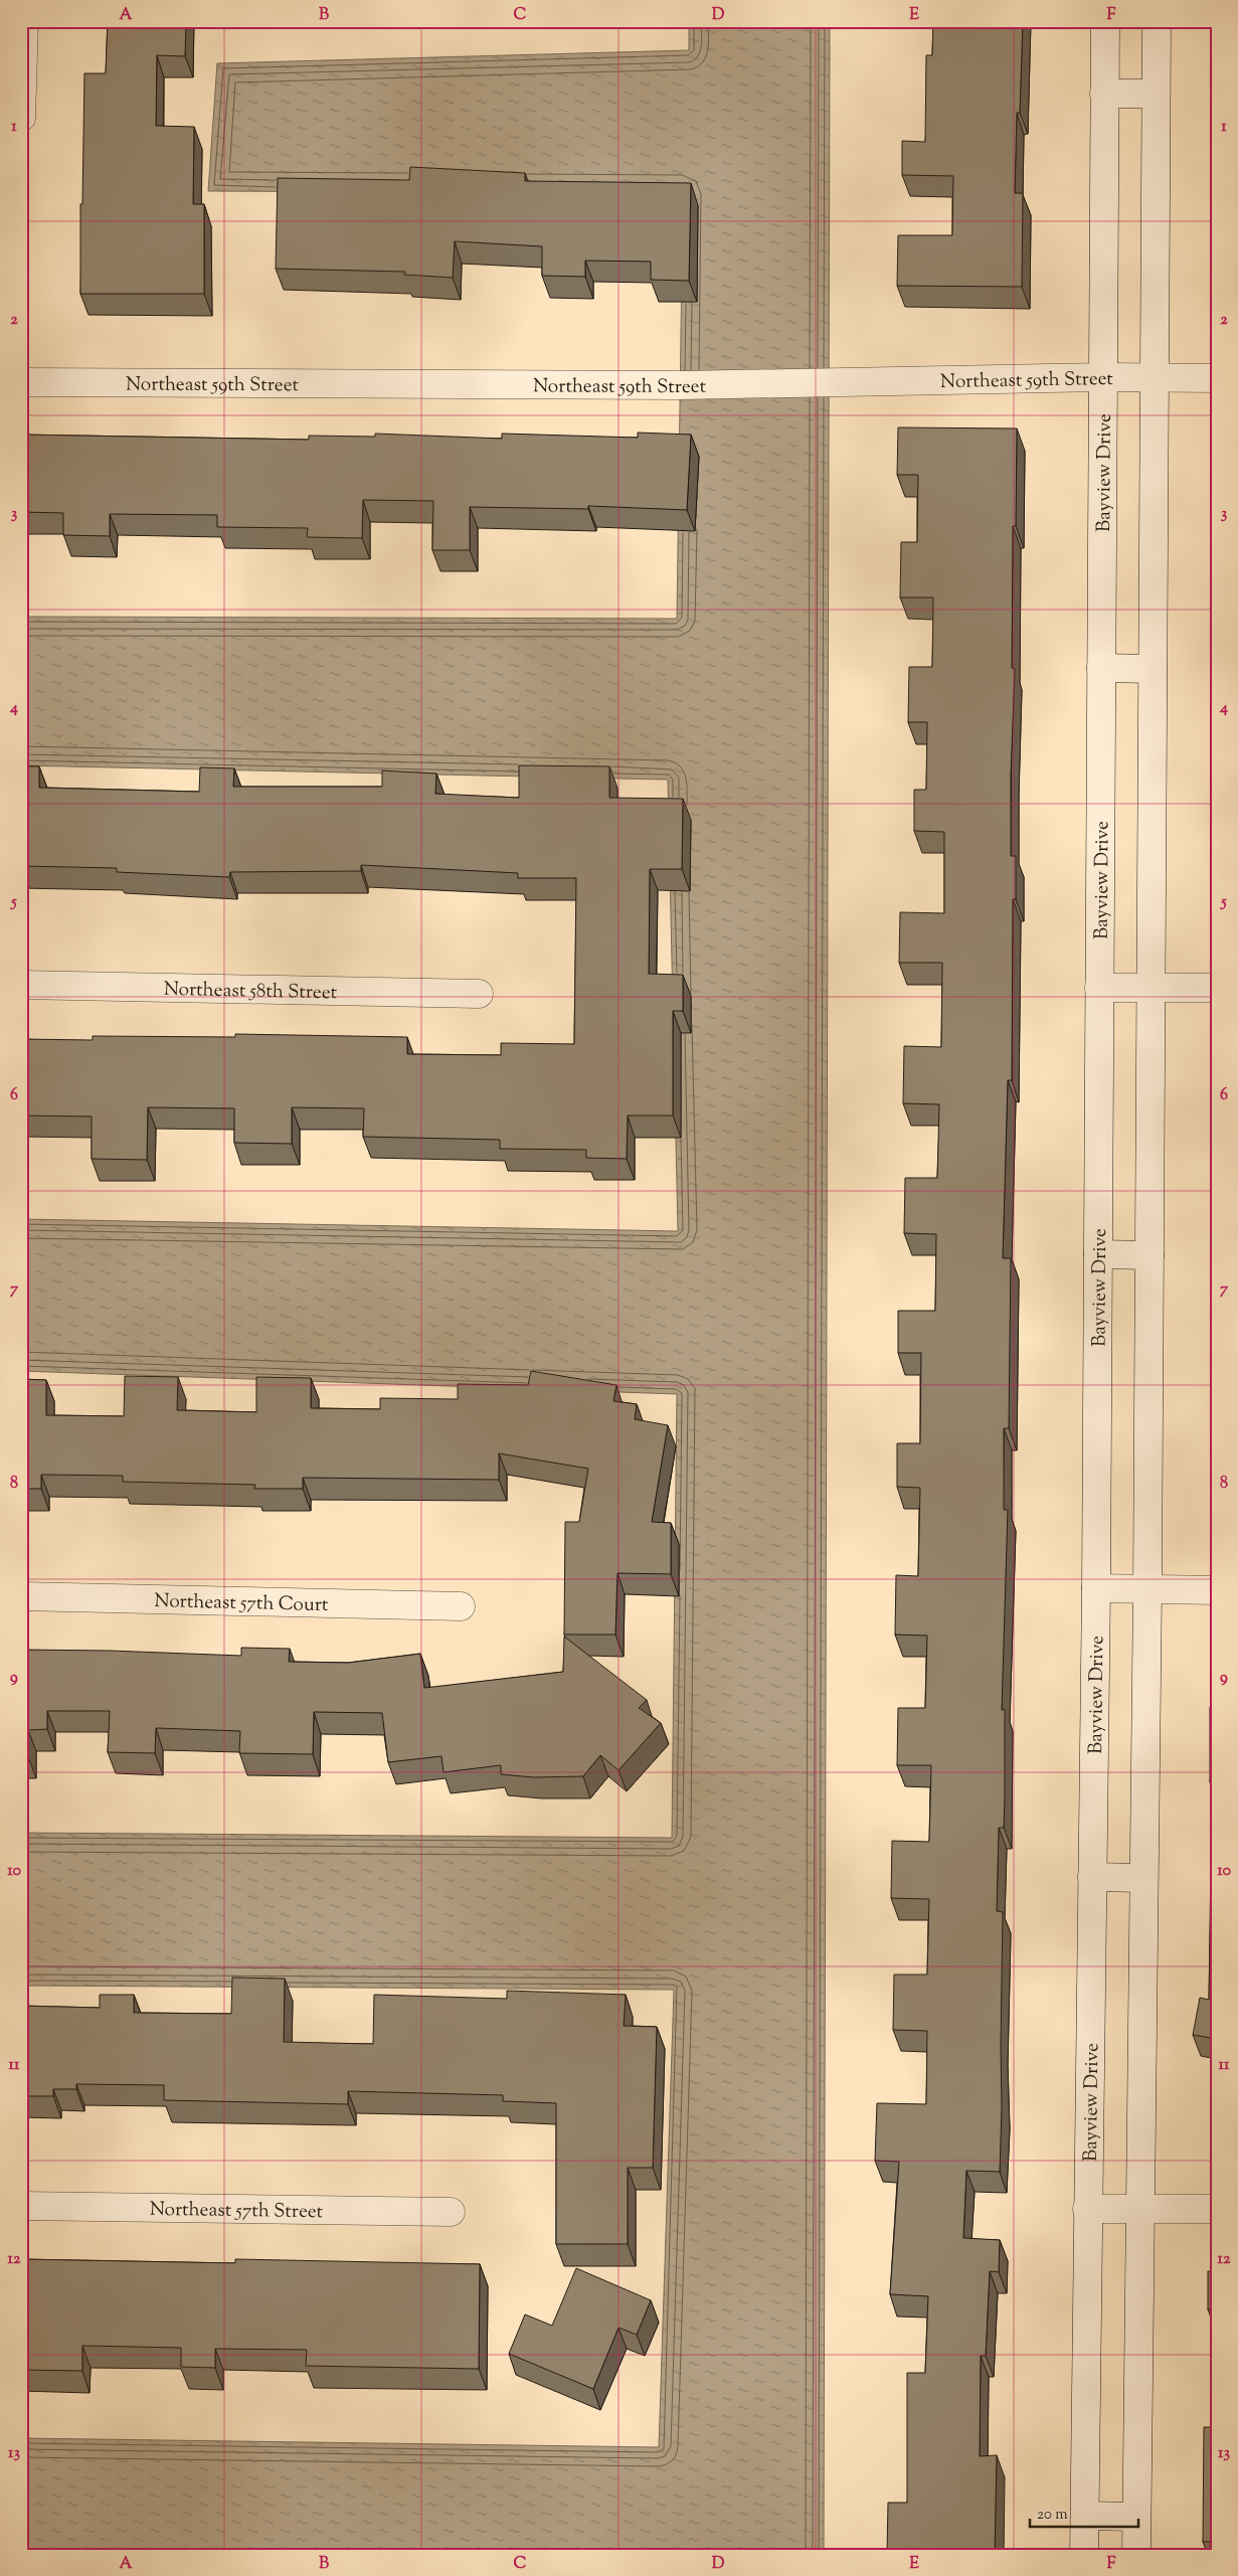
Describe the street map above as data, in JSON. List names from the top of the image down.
{
  "streets": {
    "street": [
      "Northeast 59th Street",
      "Bayview Drive",
      "Northeast 58th Street",
      "Northeast 57th Court",
      "Northeast 57th Street"
    ]
  },
  "crossings": [
    ["Northeast 59th Street", "Bayview Drive"]
  ],
  "scale_bar": "20 m",
  "grid": {
    "columns": [
      "A",
      "B",
      "C",
      "D",
      "E",
      "F"
    ],
    "rows": [
      "1",
      "2",
      "3",
      "4",
      "5",
      "6",
      "7",
      "8",
      "9",
      "10",
      "11",
      "12",
      "13"
    ]
  }
}
